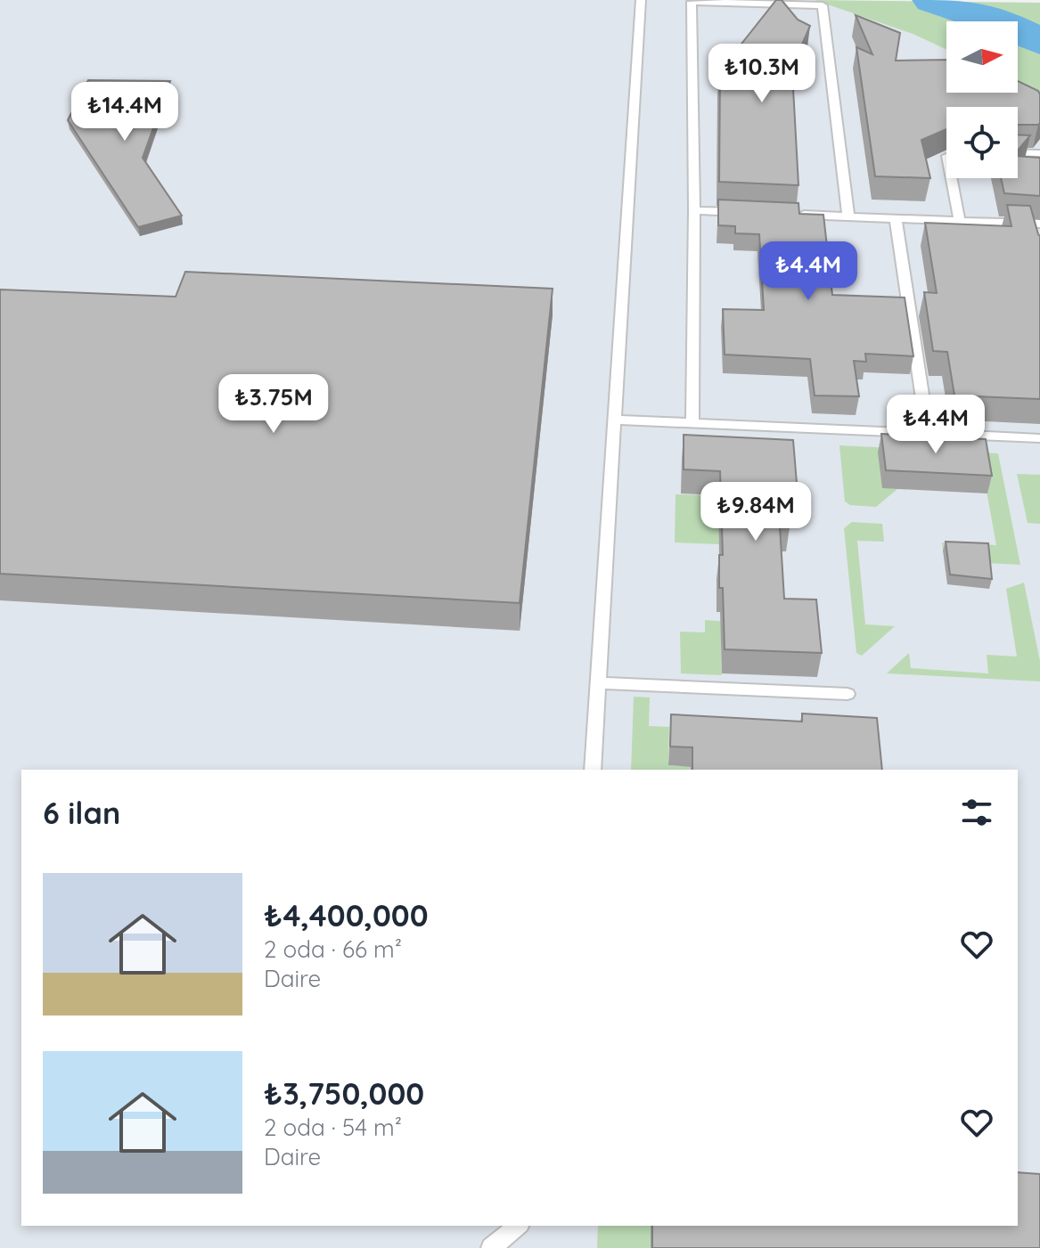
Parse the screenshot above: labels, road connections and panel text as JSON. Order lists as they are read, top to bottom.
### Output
{
  "north": "right",
  "page": {
    "price": [
      "₺10.3M",
      "₺14.4M",
      "₺4.4M",
      "₺3.75M",
      "₺4.4M",
      "₺9.84M"
    ],
    "heading": "6 ilan",
    "list": [
      {
        "name": "₺4,400,000",
        "note": "2 oda · 66 m² · Daire"
      },
      {
        "name": "₺3,750,000",
        "note": "2 oda · 54 m² · Daire"
      }
    ]
  }
}
